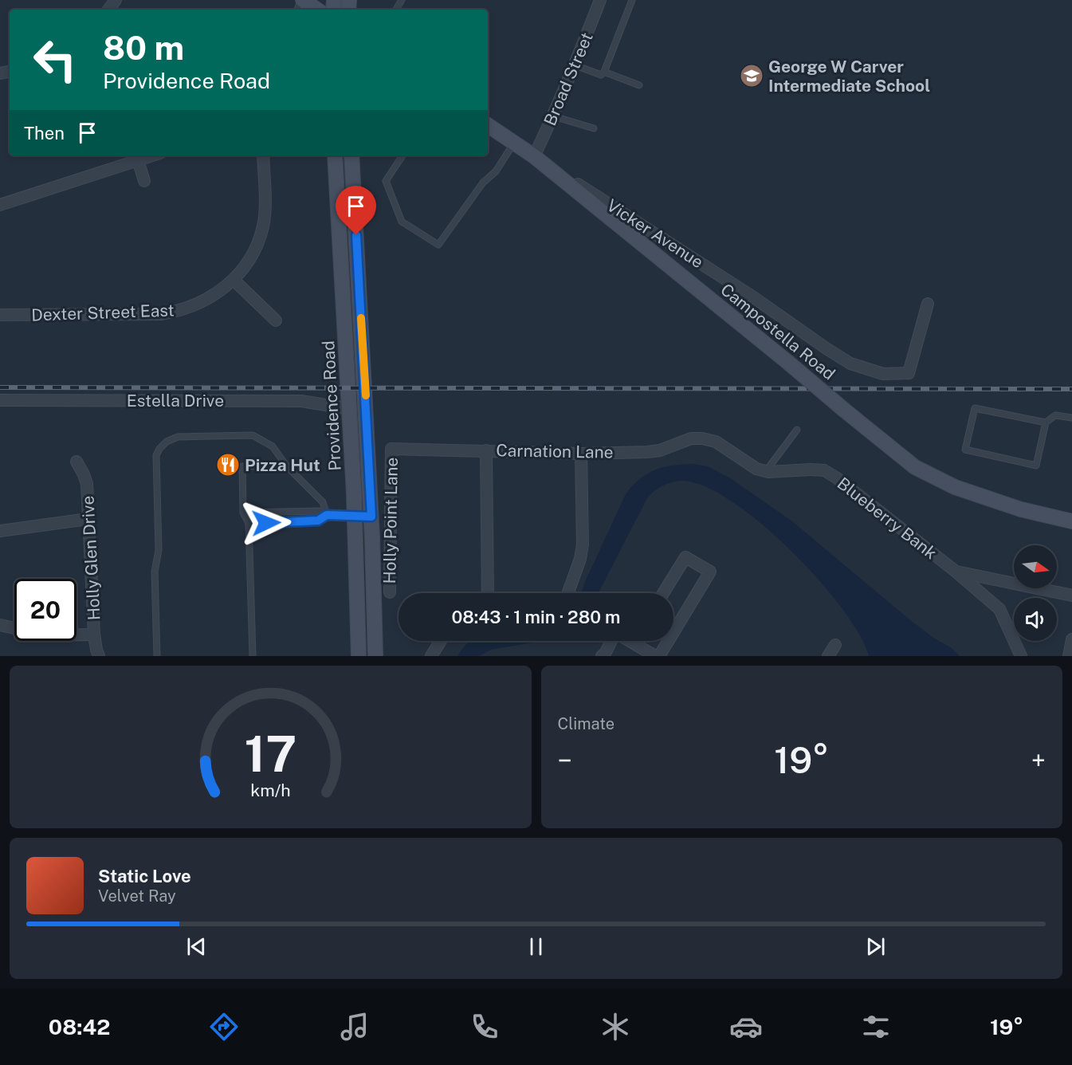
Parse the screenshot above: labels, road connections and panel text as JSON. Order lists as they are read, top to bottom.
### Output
{
  "streets": {
    "main road": ["Campostella Road", "Providence Road"],
    "street": [
      "Broad Street",
      "Vicker Avenue",
      "Dexter Street East",
      "Estella Drive",
      "Carnation Lane",
      "Blueberry Bank",
      "Holly Point Lane",
      "Holly Glen Drive"
    ]
  },
  "crossings": [
    ["Broad Street", "Vicker Avenue"],
    ["Broad Street", "Campostella Road"],
    ["Vicker Avenue", "Campostella Road"],
    ["Estella Drive", "Providence Road"],
    ["Carnation Lane", "Blueberry Bank"],
    ["Carnation Lane", "Holly Point Lane"]
  ],
  "places": {
    "school or university": ["George W Carver Intermediate School"],
    "restaurant": ["Pizza Hut"]
  },
  "north": "right",
  "page": {
    "turn": ["80 m", "Providence Road"],
    "then": "Then",
    "limit": "20",
    "trip": "08:43 · 1 min · 280 m",
    "tile": "Climate",
    "heat": ["−", "19°", "+"],
    "song": ["Static Love", "Velvet Ray"],
    "tabs": ["08:42", "19°"],
    "gauge": ["17", "km/h"]
  }
}
